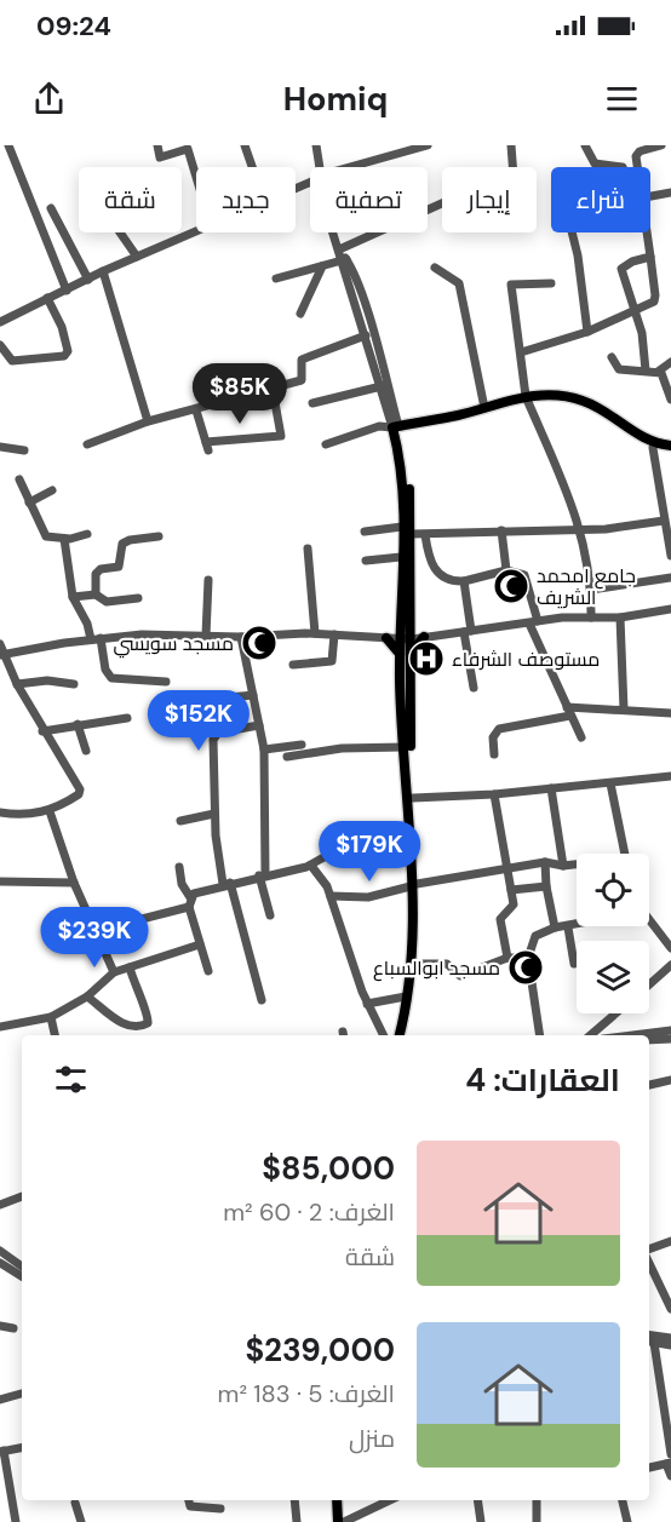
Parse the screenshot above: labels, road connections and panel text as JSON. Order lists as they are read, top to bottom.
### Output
{
  "places": {
    "mosque": ["جامع امحمد الشريف", "مسجد سويسي", "مسجد ابوالسباع"],
    "hospital": ["مستوصف الشرفاء"]
  },
  "page": {
    "status": "09:24",
    "header": "Homiq",
    "chip": [
      "شراء",
      "إيجار",
      "تصفية",
      "جديد",
      "شقة"
    ],
    "price": [
      "$85K",
      "$152K",
      "$179K",
      "$239K"
    ],
    "heading": "العقارات: 4",
    "list": [
      {
        "name": "$85,000",
        "note": "الغرف: 2 · 60 m² · شقة"
      },
      {
        "name": "$239,000",
        "note": "الغرف: 5 · 183 m² · منزل"
      }
    ]
  }
}
